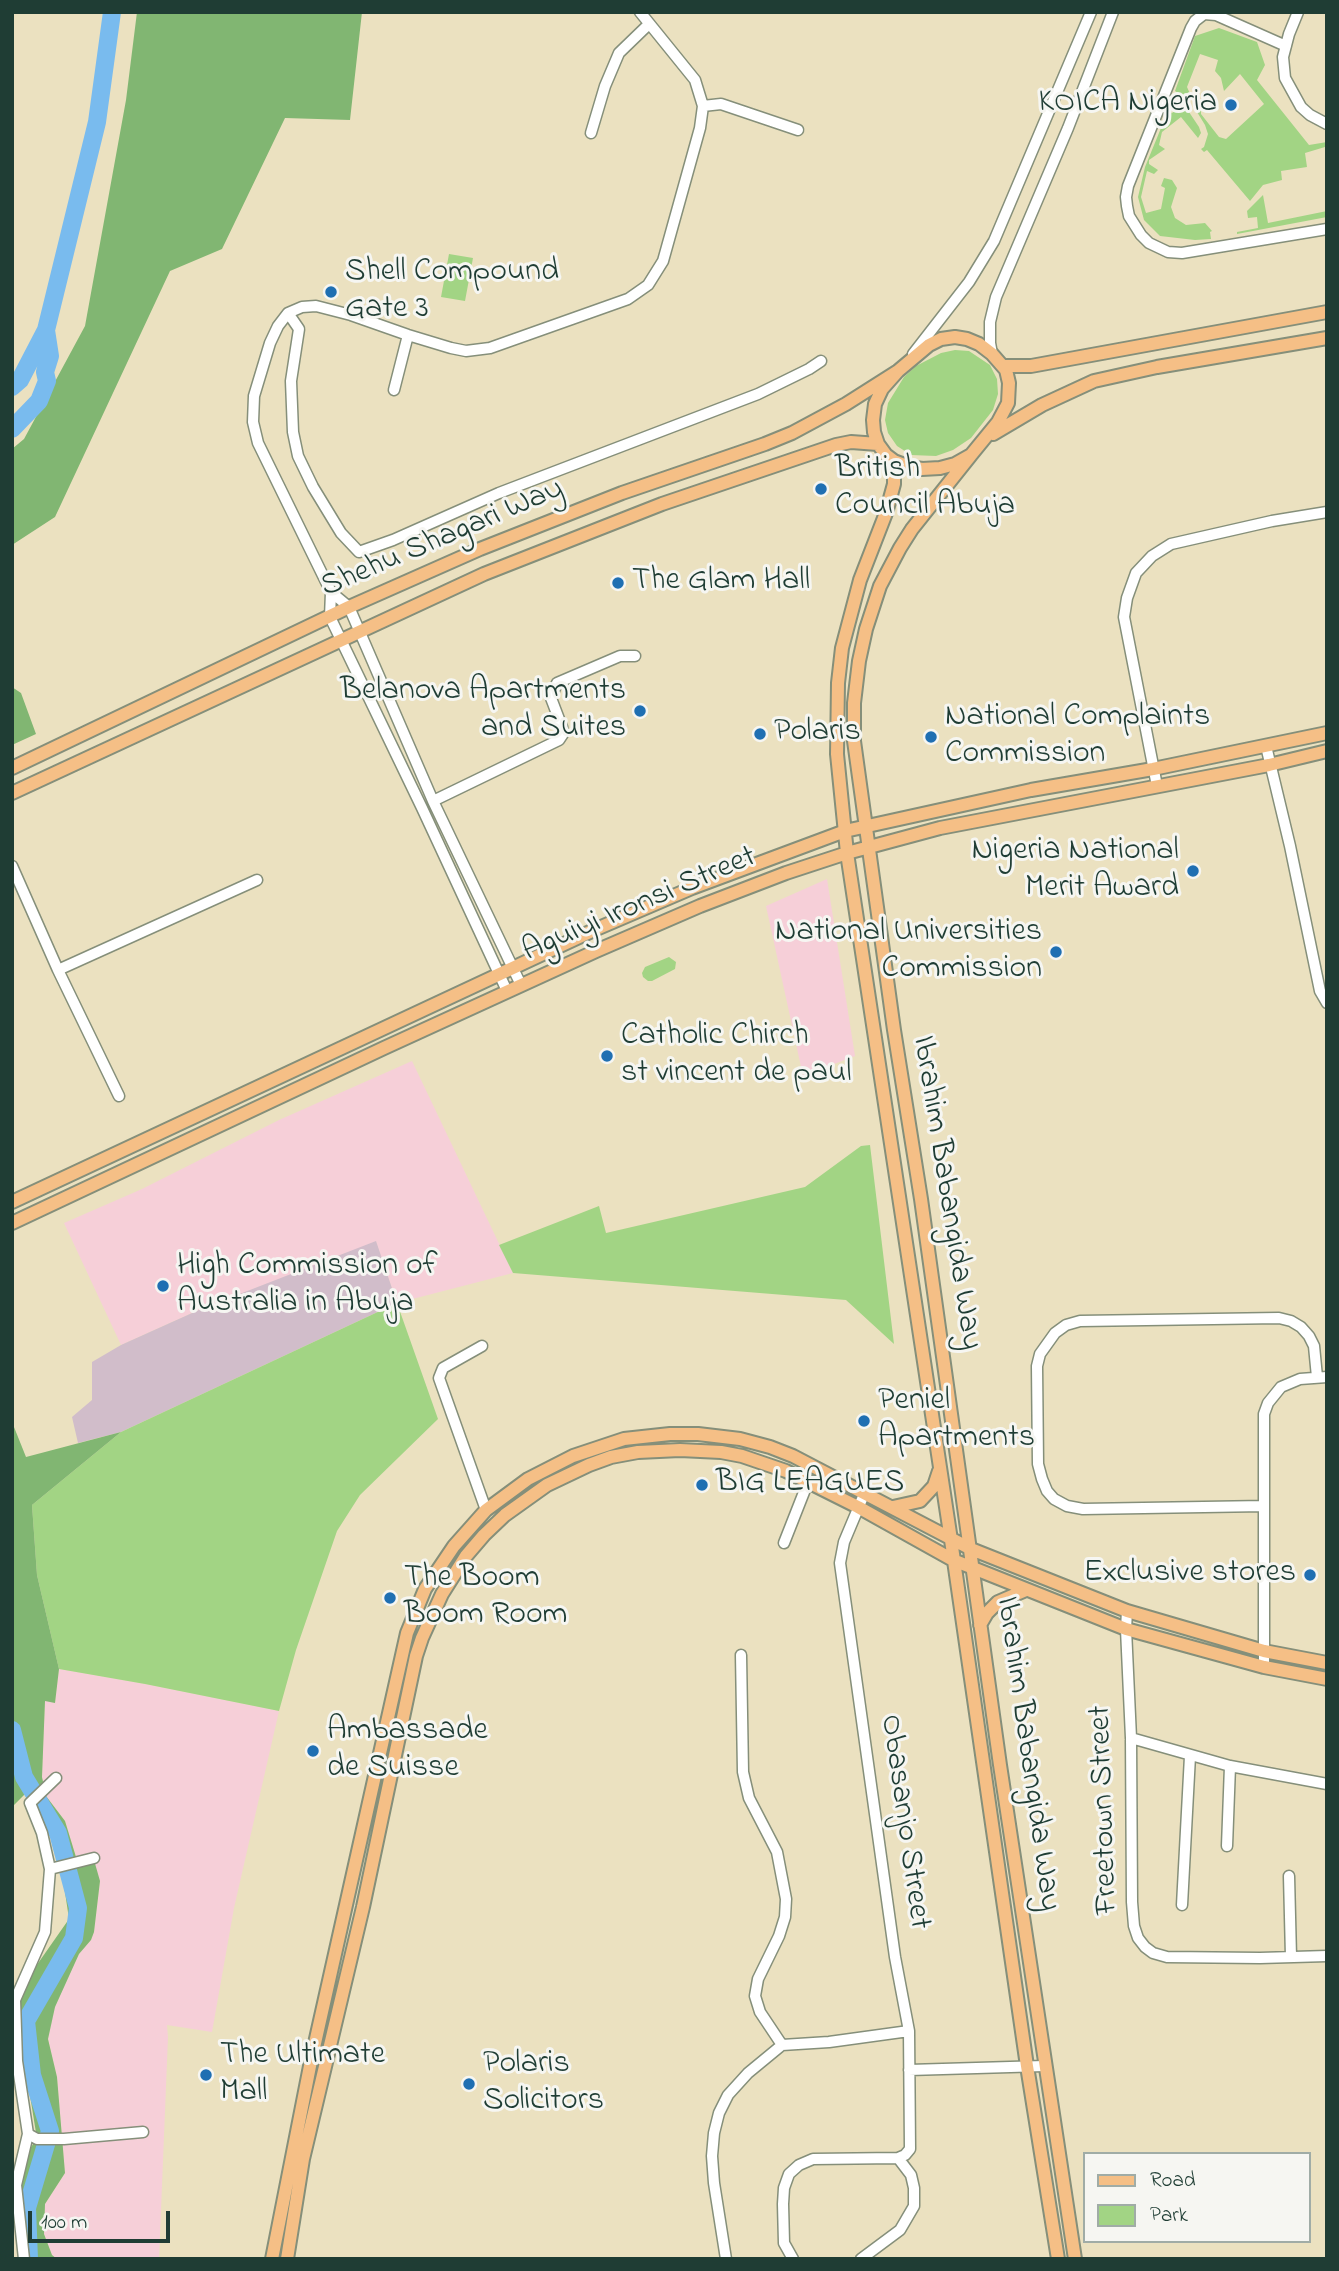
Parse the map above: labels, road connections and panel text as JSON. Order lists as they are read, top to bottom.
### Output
{
  "streets": {
    "main road": ["Shehu Shagari Way", "Aguiyi Ironsi Street", "Ibrahim Babangida Way"],
    "street": ["Freetown Street", "Obasanjo Street"]
  },
  "crossings": [
    ["Shehu Shagari Way", "Ibrahim Babangida Way"],
    ["Aguiyi Ironsi Street", "Ibrahim Babangida Way"]
  ],
  "places": [
    "KOICA Nigeria",
    "Shell Compound Gate 3",
    "British Council Abuja",
    "The Glam Hall",
    "Belanova Apartments and Suites",
    "Polaris",
    "National Complaints Commission",
    "Nigeria National Merit Award",
    "National Universities Commission",
    "Catholic Chirch st vincent de paul",
    "High Commission of Australia in Abuja",
    "Peniel Apartments",
    "BIG LEAGUES",
    "Exclusive stores",
    "The Boom Boom Room",
    "Ambassade de Suisse",
    "The Ultimate Mall",
    "Polaris Solicitors"
  ],
  "legend": ["Road", "Park"],
  "scale_bar": "100 m"
}
